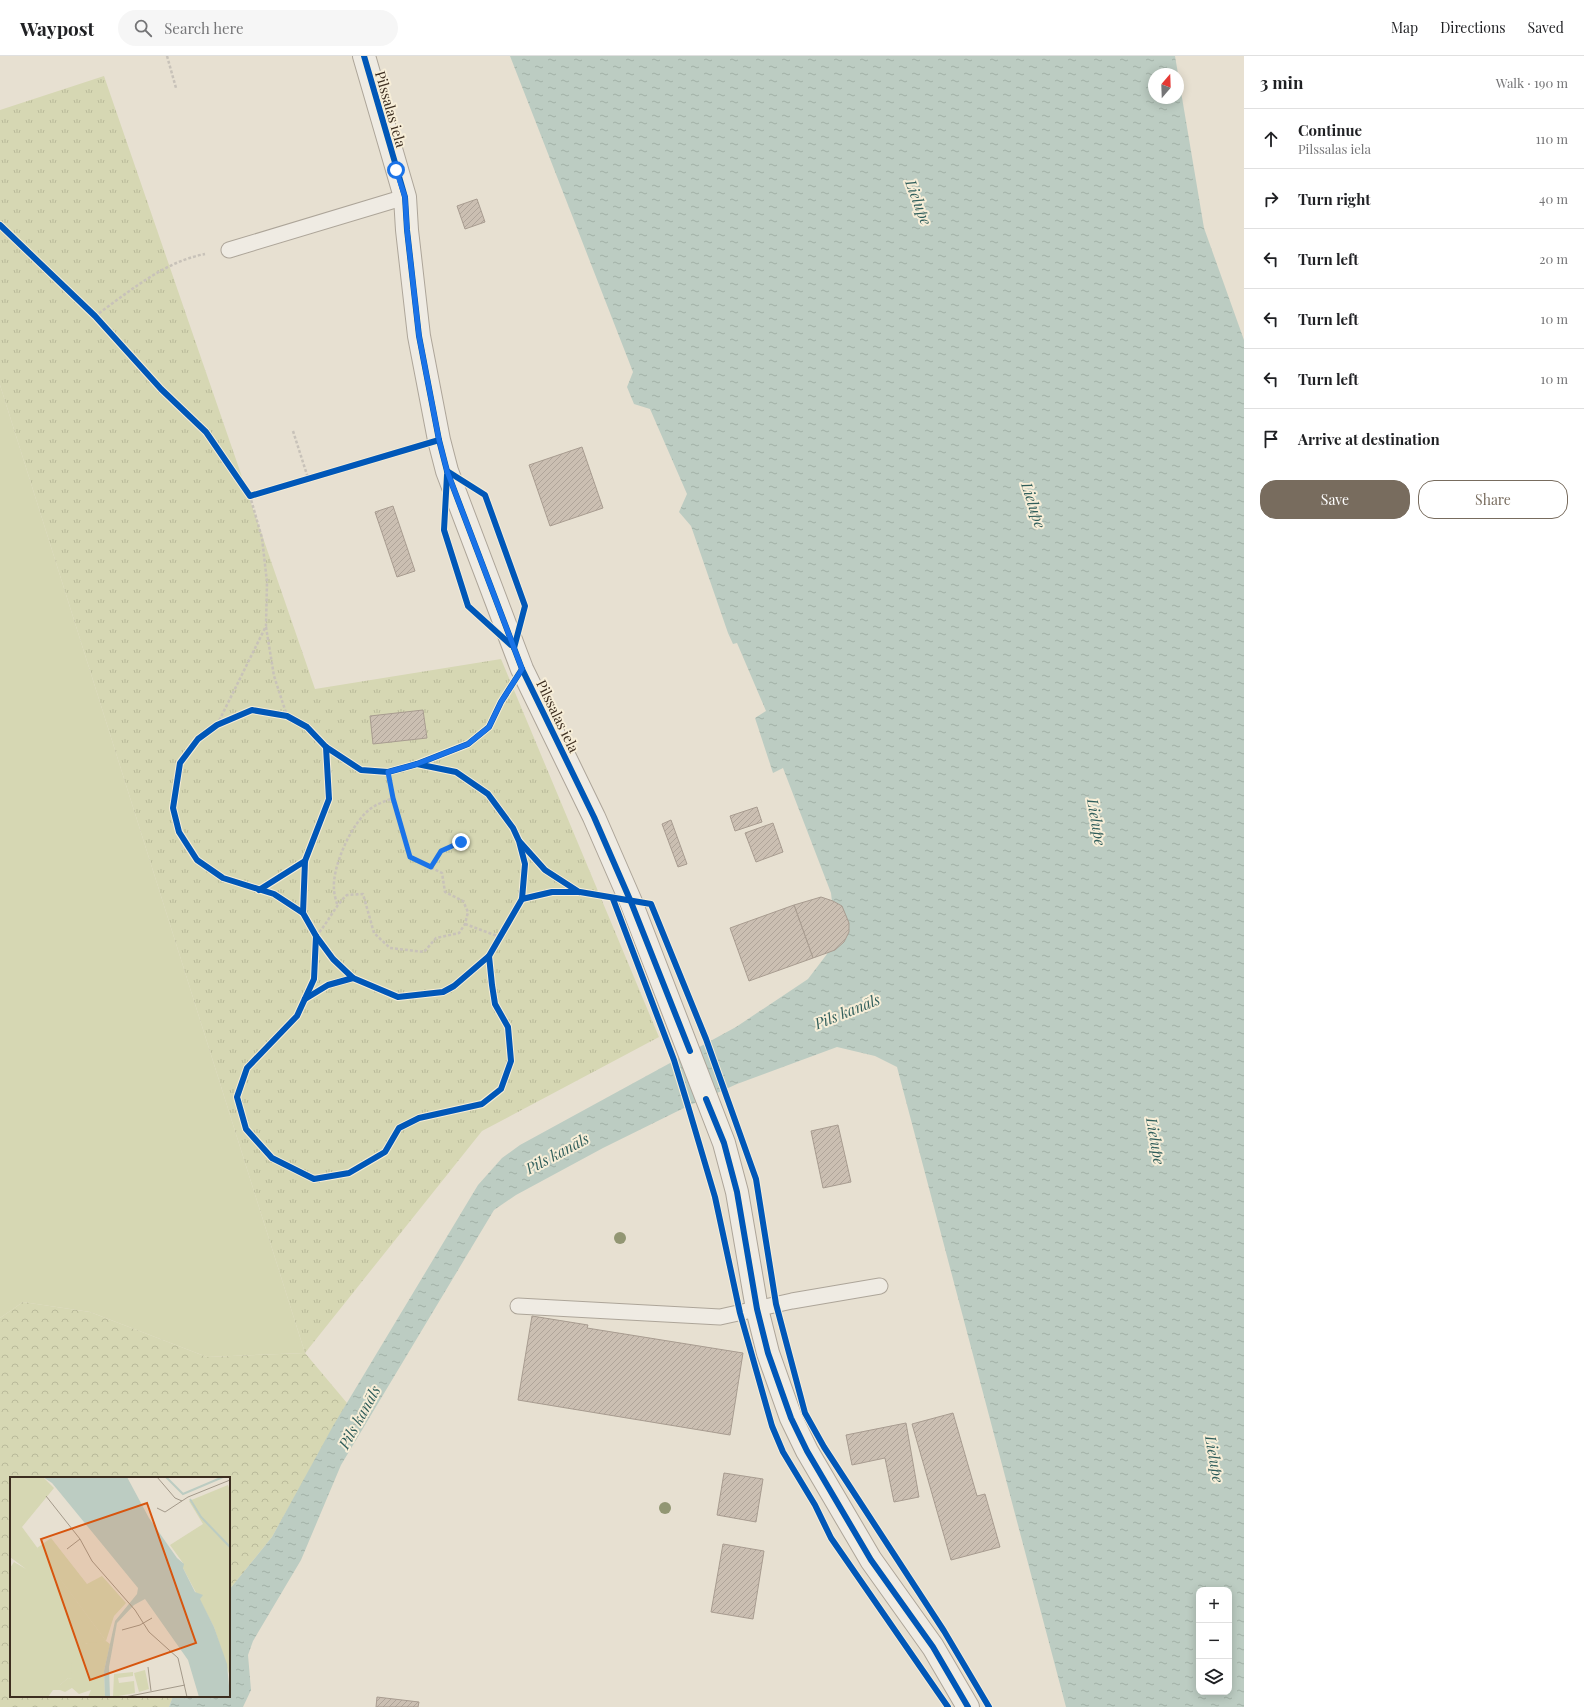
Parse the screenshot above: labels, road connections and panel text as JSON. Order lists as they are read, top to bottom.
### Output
{
  "streets": {
    "street": ["Pilssalas iela"]
  },
  "water": ["Lielupe", "Pils kanāls"],
  "north": "top",
  "page": {
    "header": "Waypost",
    "search": "Search here",
    "nav": ["Map", "Directions", "Saved"],
    "heading": ["3 min", "Walk · 190 m"],
    "list": [
      ["Continue", "Pilssalas iela", "110 m"],
      ["Turn right", "40 m"],
      ["Turn left", "20 m"],
      ["Turn left", "10 m"],
      ["Turn left", "10 m"],
      "Arrive at destination"
    ],
    "buttons": ["Save", "Share"],
    "map_buttons": ["+", "−"]
  }
}
